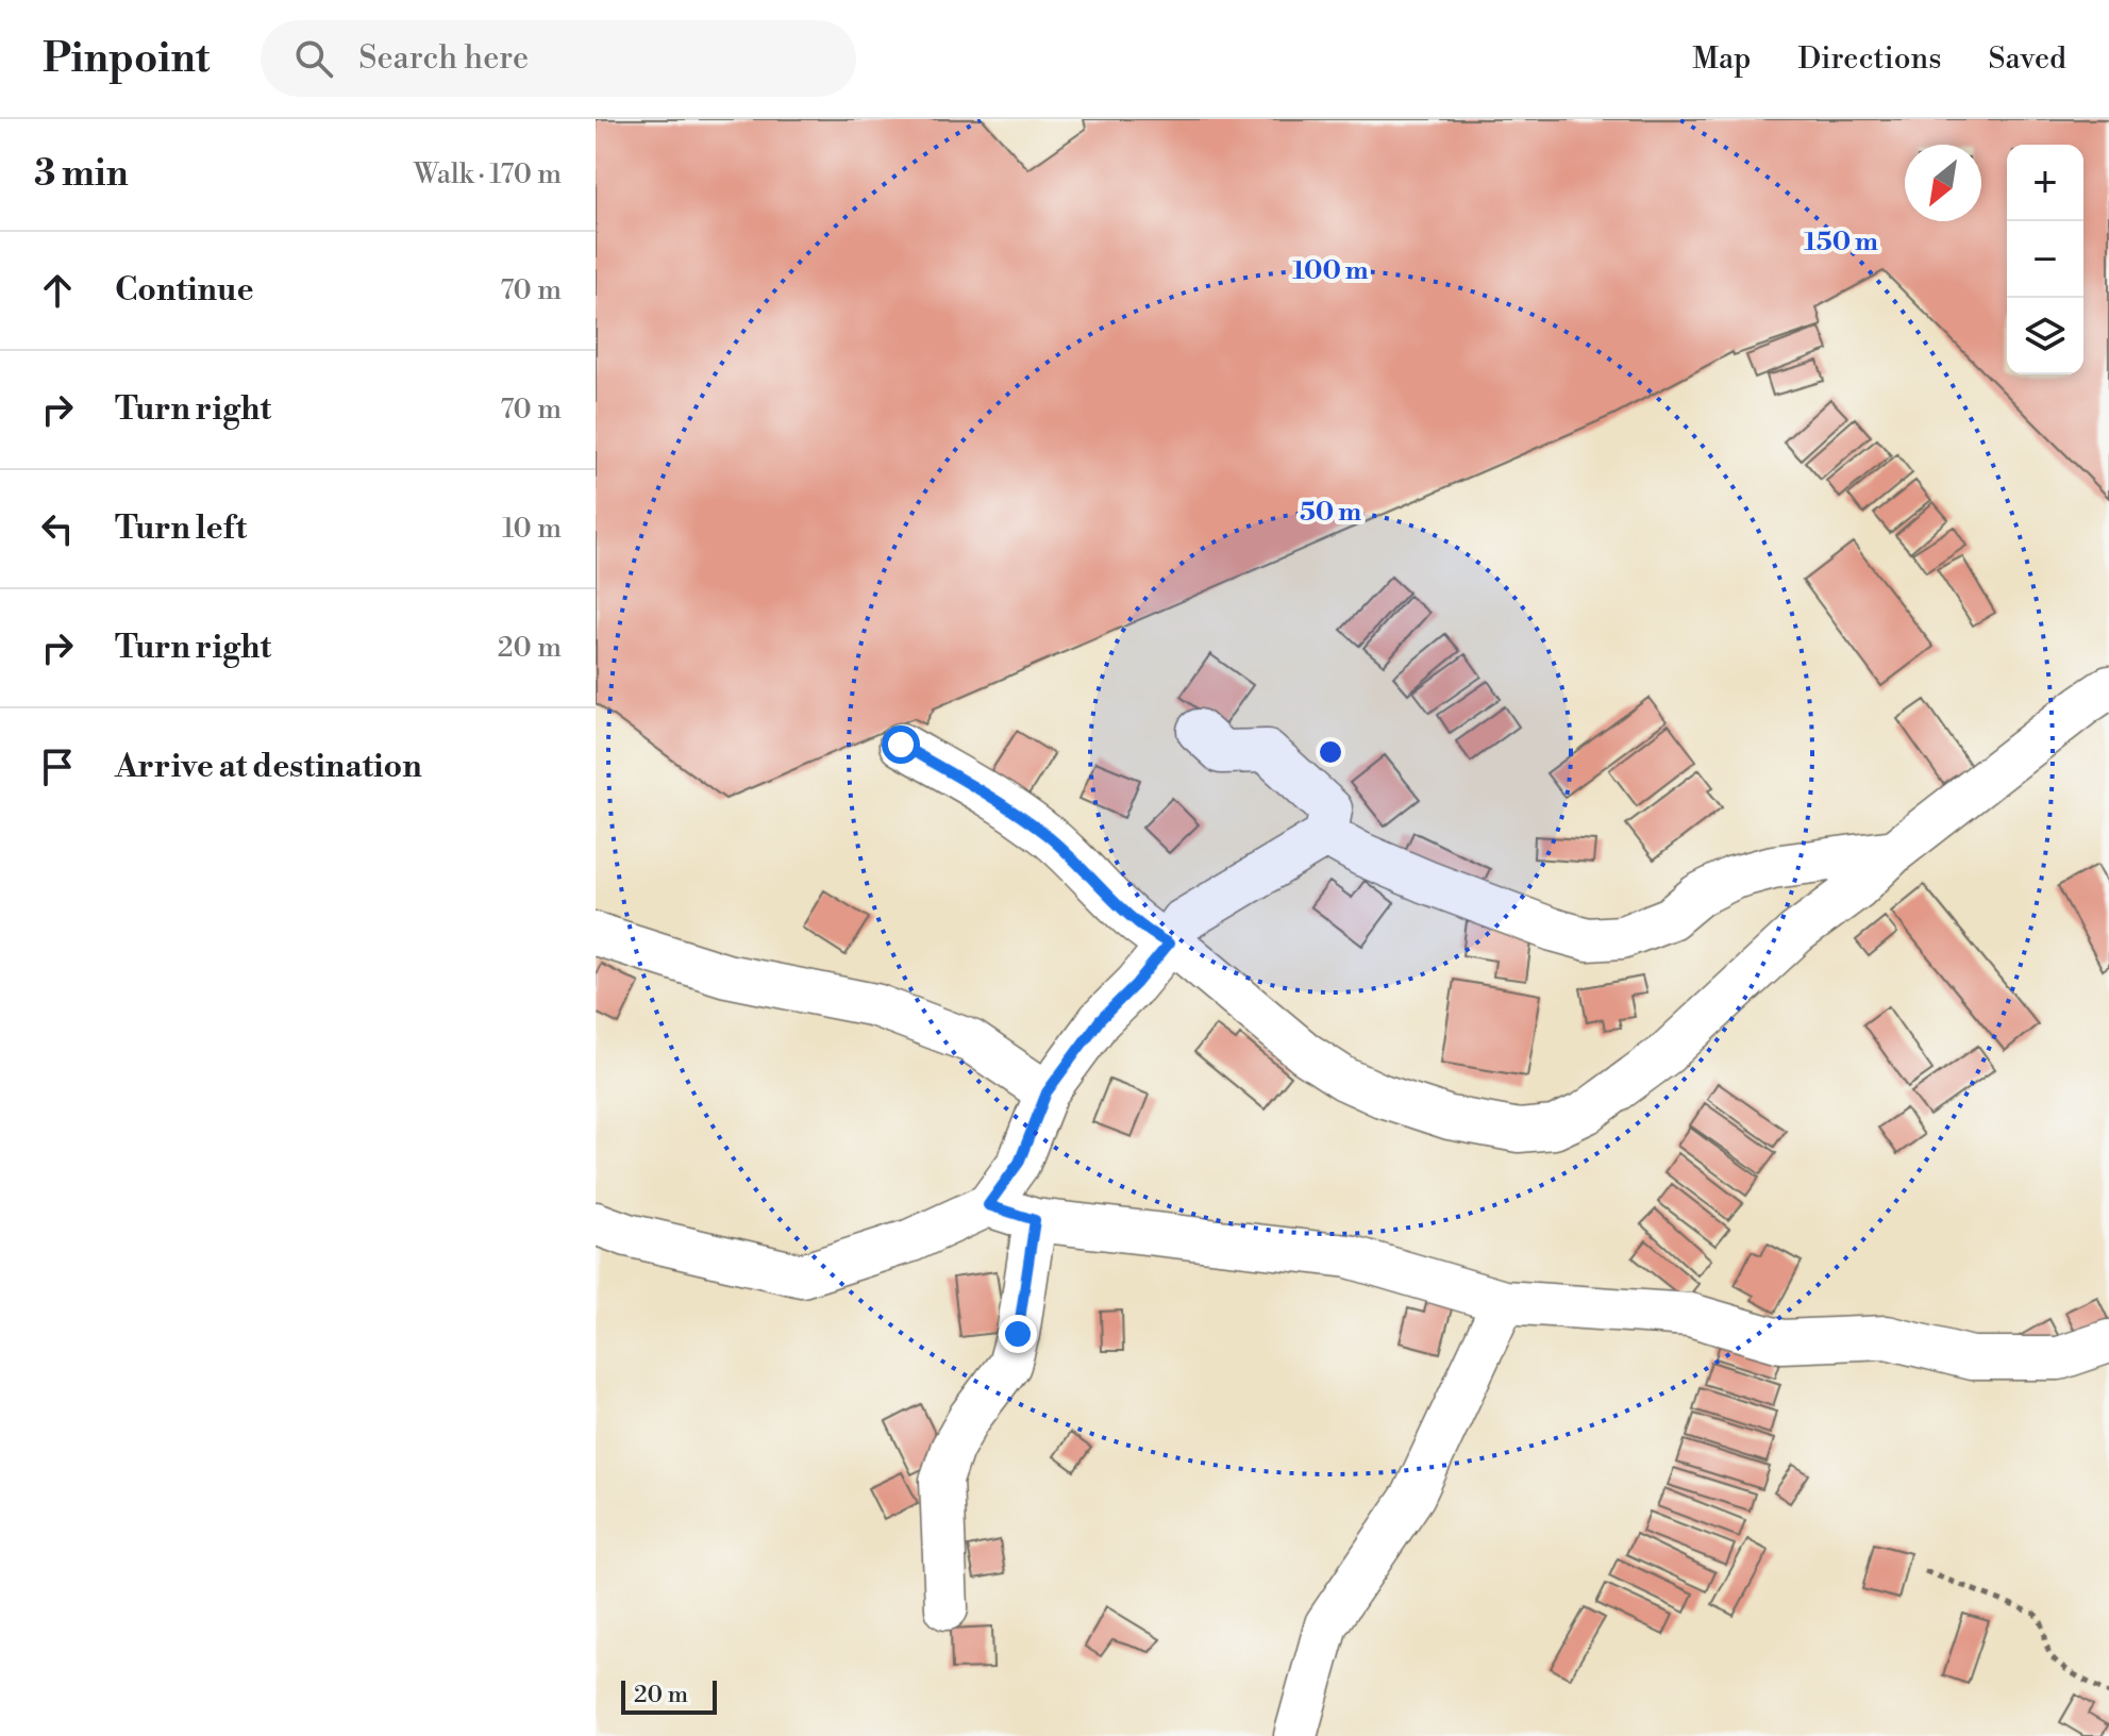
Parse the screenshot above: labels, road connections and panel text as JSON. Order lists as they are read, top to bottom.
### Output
{
  "scale_bar": "20 m",
  "north": "bottom left",
  "page": {
    "header": "Pinpoint",
    "search": "Search here",
    "nav": ["Map", "Directions", "Saved"],
    "heading": ["3 min", "Walk · 170 m"],
    "map_buttons": ["+", "−"],
    "list": [
      ["Continue", "70 m"],
      ["Turn right", "70 m"],
      ["Turn left", "10 m"],
      ["Turn right", "20 m"],
      "Arrive at destination"
    ],
    "scale": "20 m"
  },
  "rings": ["150 m", "100 m", "50 m"]
}
